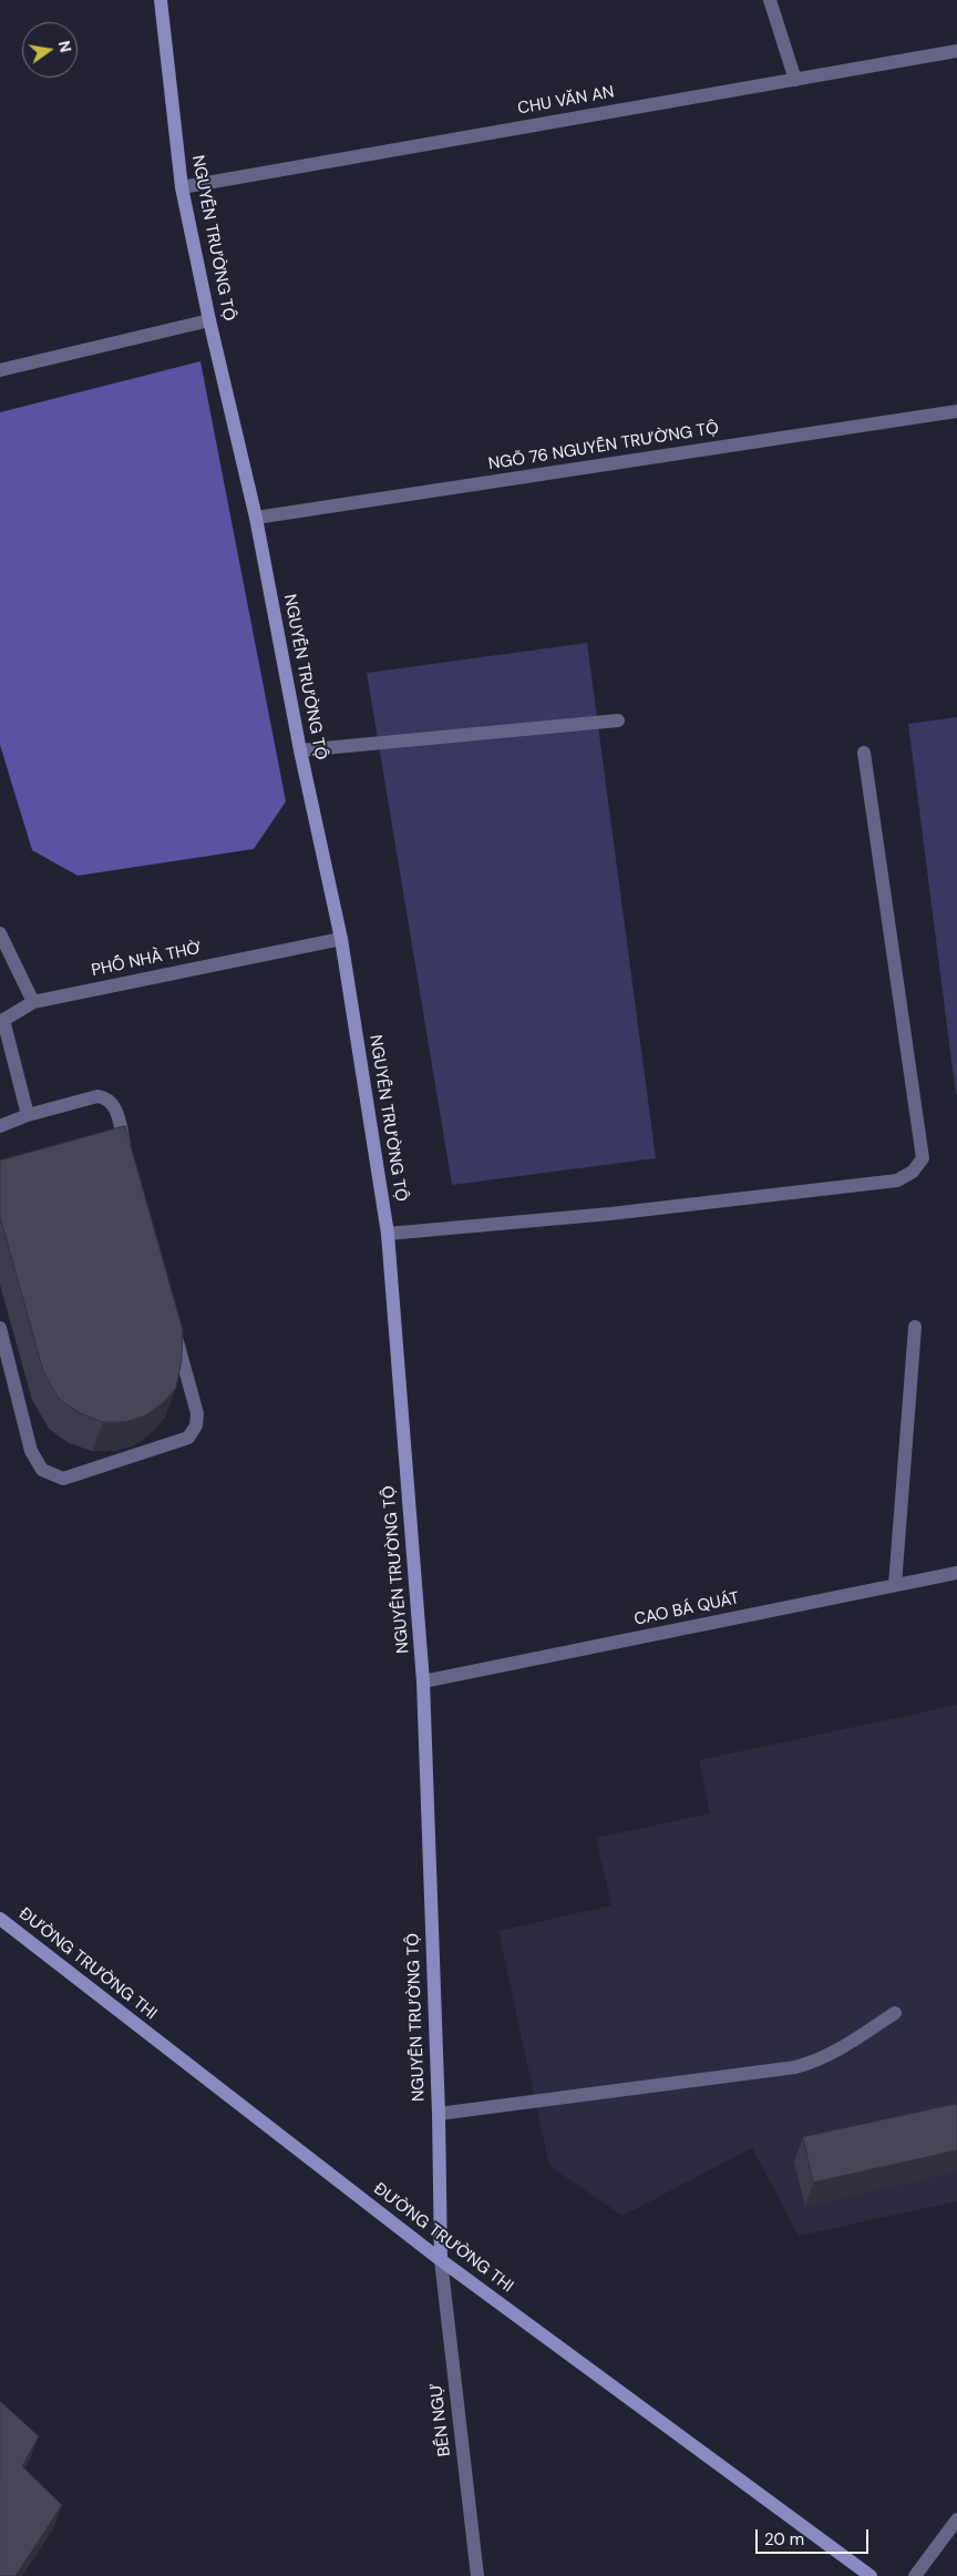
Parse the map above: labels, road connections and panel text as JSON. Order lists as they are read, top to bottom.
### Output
{
  "streets": {
    "street": [
      "CHU VĂN AN",
      "NGUYỄN TRƯỜNG TỘ",
      "NGÕ 76 NGUYỄN TRƯỜNG TỘ",
      "PHỐ NHÀ THỜ",
      "CAO BÁ QUÁT",
      "ĐƯỜNG TRƯỜNG THI",
      "BẾN NGỰ"
    ]
  },
  "crossings": [
    ["CHU VĂN AN", "NGUYỄN TRƯỜNG TỘ"],
    ["NGUYỄN TRƯỜNG TỘ", "NGÕ 76 NGUYỄN TRƯỜNG TỘ"],
    ["NGUYỄN TRƯỜNG TỘ", "PHỐ NHÀ THỜ"],
    ["NGUYỄN TRƯỜNG TỘ", "CAO BÁ QUÁT"],
    ["NGUYỄN TRƯỜNG TỘ", "ĐƯỜNG TRƯỜNG THI"],
    ["NGUYỄN TRƯỜNG TỘ", "BẾN NGỰ"],
    ["ĐƯỜNG TRƯỜNG THI", "BẾN NGỰ"]
  ],
  "scale_bar": "20 m",
  "north": "right"
}
